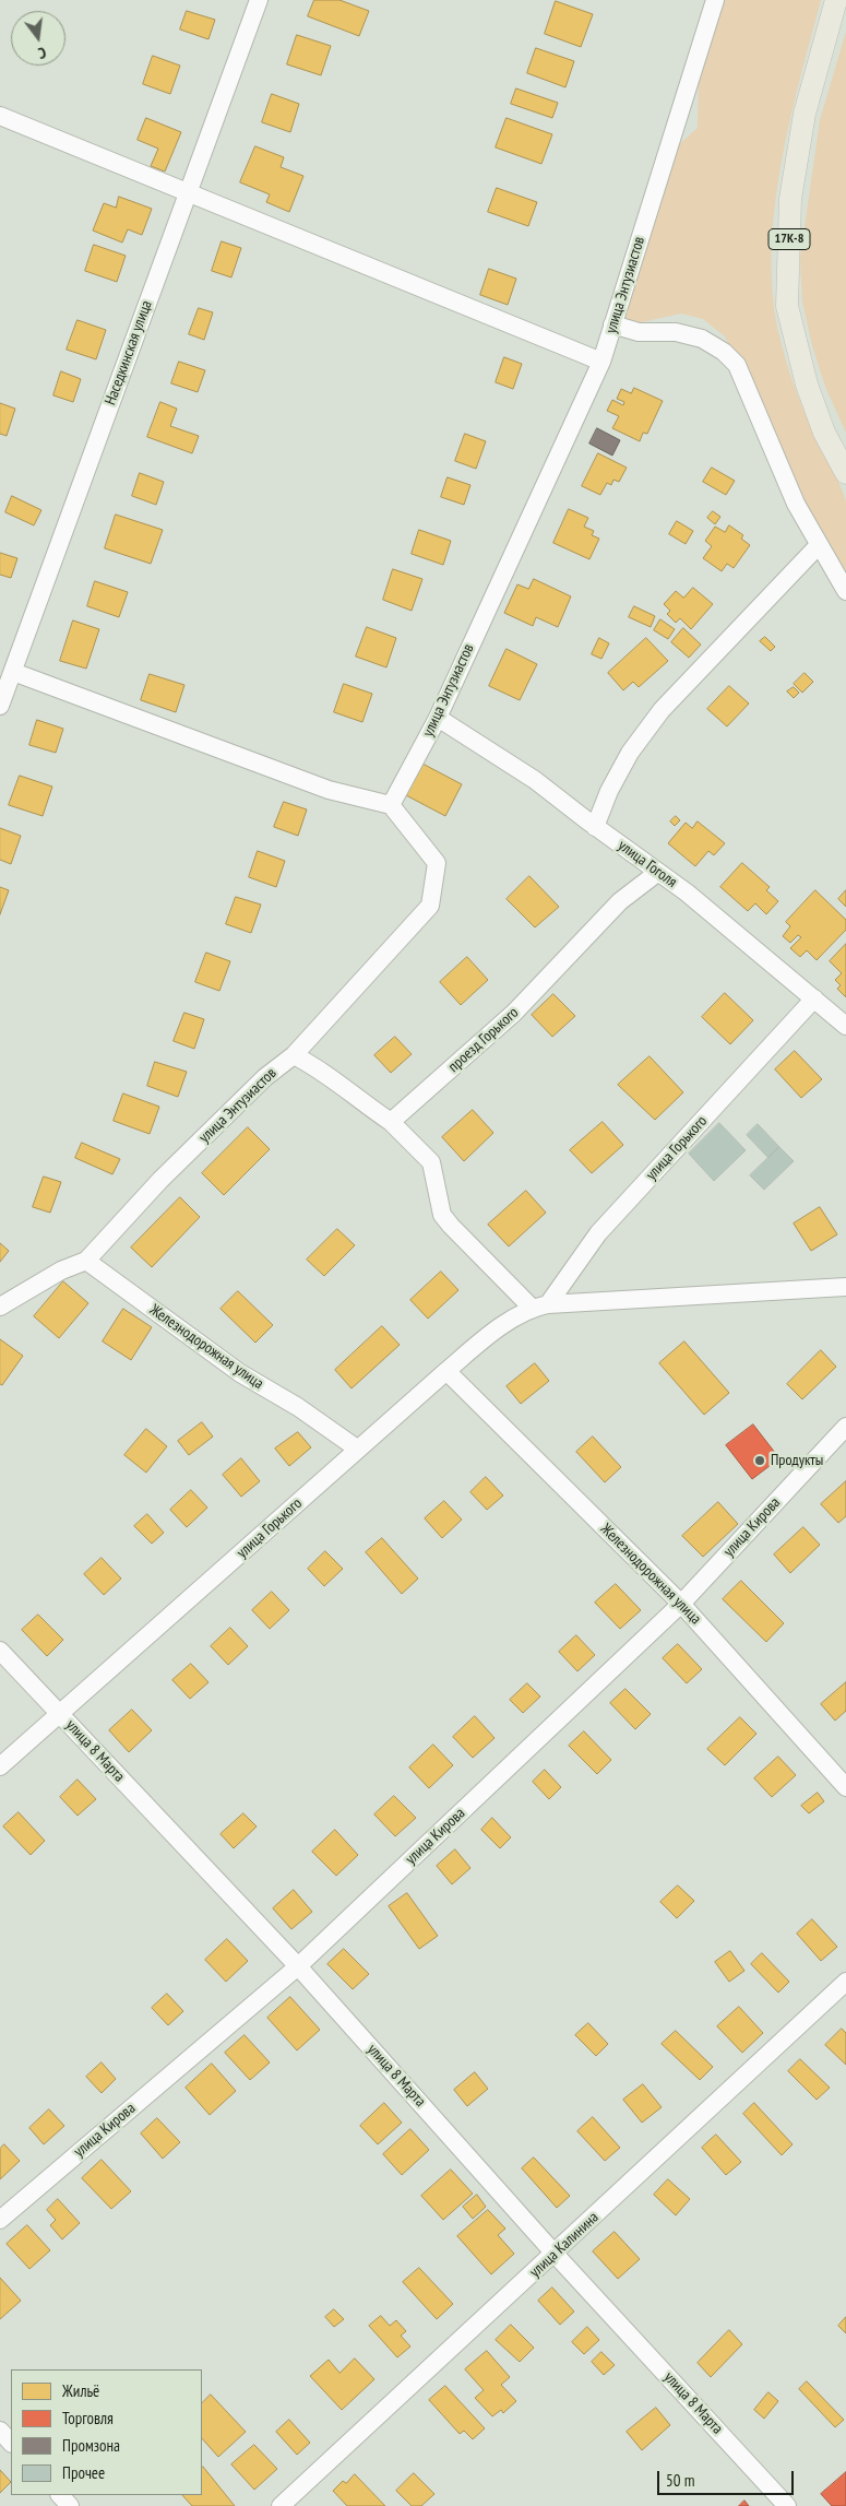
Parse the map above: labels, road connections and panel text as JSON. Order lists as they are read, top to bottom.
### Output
{
  "streets": {
    "main road": ["17К-8"],
    "street": [
      "улица Энтузиастов",
      "Наседкинская улица",
      "улица Гоголя",
      "проезд Горького",
      "улица Горького",
      "Железнодорожная улица",
      "улица Кирова",
      "улица 8 Марта",
      "улица Калинина"
    ]
  },
  "crossings": [
    ["улица Энтузиастов", "улица Гоголя"],
    ["улица Энтузиастов", "Железнодорожная улица"],
    ["улица Гоголя", "проезд Горького"],
    ["улица Гоголя", "улица Горького"],
    ["улица Горького", "Железнодорожная улица"],
    ["улица Горького", "улица 8 Марта"],
    ["Железнодорожная улица", "улица Кирова"],
    ["улица Кирова", "улица 8 Марта"],
    ["улица 8 Марта", "улица Калинина"]
  ],
  "places": ["Продукты"],
  "legend": [
    "Жильё",
    "Торговля",
    "Промзона",
    "Прочее"
  ],
  "scale_bar": "50 m",
  "north": "bottom"
}
